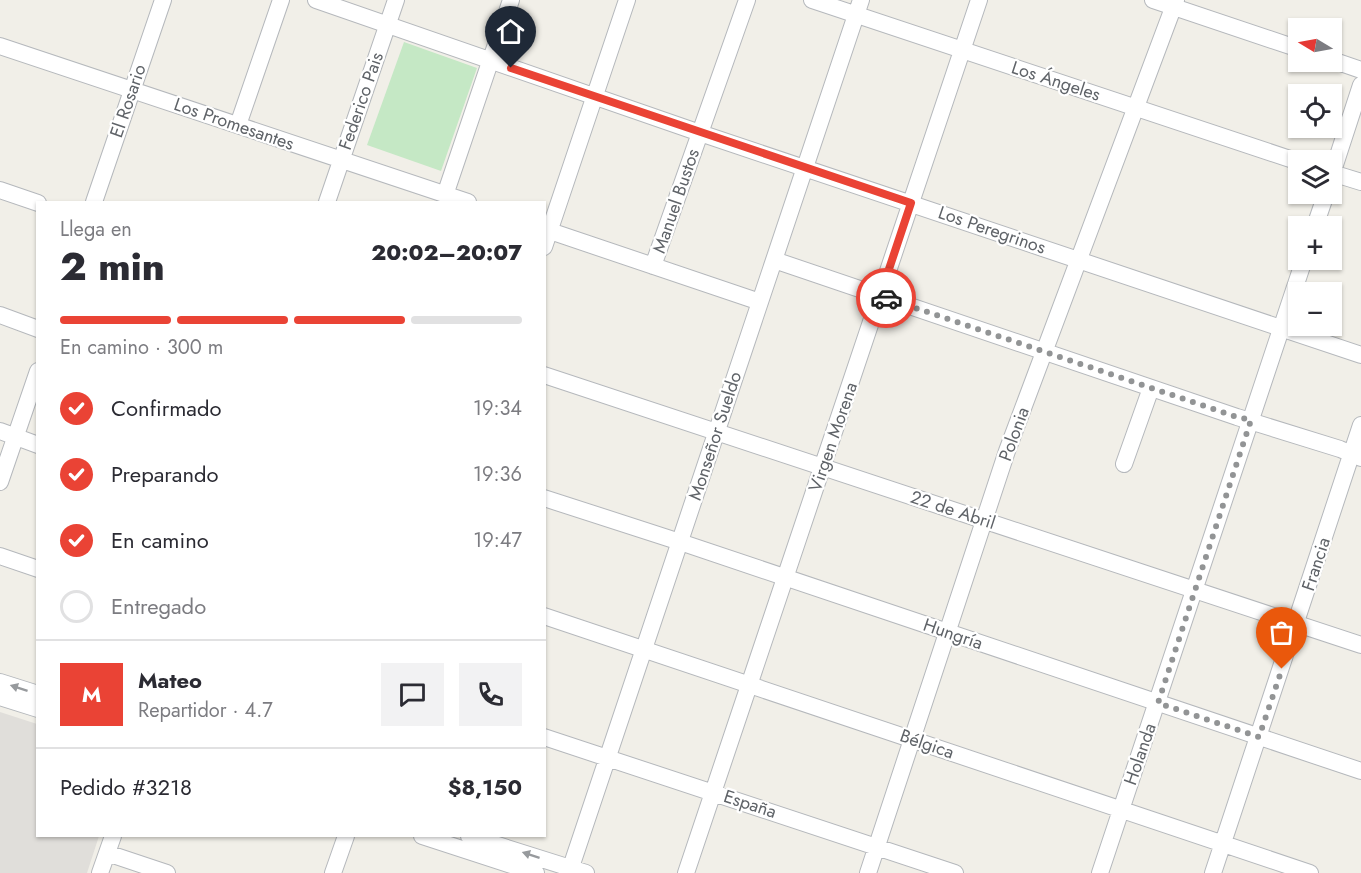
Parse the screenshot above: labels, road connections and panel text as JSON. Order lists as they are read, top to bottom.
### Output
{
  "streets": {
    "street": [
      "Los Ángeles",
      "El Rosario",
      "Federico Pais",
      "Los Promesantes",
      "Manuel Bustos",
      "Los Peregrinos",
      "Polonia",
      "Monseñor Sueldo",
      "Virgen Morena",
      "22 de Abril",
      "Francia",
      "Hungría",
      "Bélgica",
      "Holanda",
      "España"
    ]
  },
  "crossings": [
    ["Los Ángeles", "Polonia"],
    ["Los Ángeles", "Monseñor Sueldo"],
    ["Los Ángeles", "Virgen Morena"],
    ["El Rosario", "Los Promesantes"],
    ["Federico Pais", "Los Promesantes"],
    ["Federico Pais", "Los Peregrinos"],
    ["Manuel Bustos", "Los Peregrinos"],
    ["Los Peregrinos", "Polonia"],
    ["Los Peregrinos", "Monseñor Sueldo"],
    ["Los Peregrinos", "Virgen Morena"],
    ["Los Peregrinos", "Holanda"],
    ["Polonia", "22 de Abril"],
    ["Polonia", "Hungría"],
    ["Polonia", "Bélgica"],
    ["Polonia", "España"],
    ["Monseñor Sueldo", "22 de Abril"],
    ["Monseñor Sueldo", "Hungría"],
    ["Monseñor Sueldo", "Bélgica"],
    ["Monseñor Sueldo", "España"],
    ["Virgen Morena", "22 de Abril"],
    ["Virgen Morena", "Hungría"],
    ["Virgen Morena", "Bélgica"],
    ["Virgen Morena", "España"],
    ["22 de Abril", "Francia"],
    ["22 de Abril", "Holanda"],
    ["Francia", "Hungría"],
    ["Francia", "Bélgica"],
    ["Hungría", "Holanda"],
    ["Bélgica", "Holanda"]
  ],
  "north": "left",
  "page": {
    "map_buttons": ["+", "−"],
    "heading": ["2 min", "Llega en", "20:02–20:07"],
    "panel": [
      "Mateo",
      "Repartidor · 4.7",
      "Pedido #3218",
      "$8,150"
    ],
    "bar": "En camino · 300 m",
    "list": [
      ["Confirmado", "19:34"],
      ["Preparando", "19:36"],
      ["En camino", "19:47"],
      "Entregado"
    ],
    "round": "M"
  }
}
